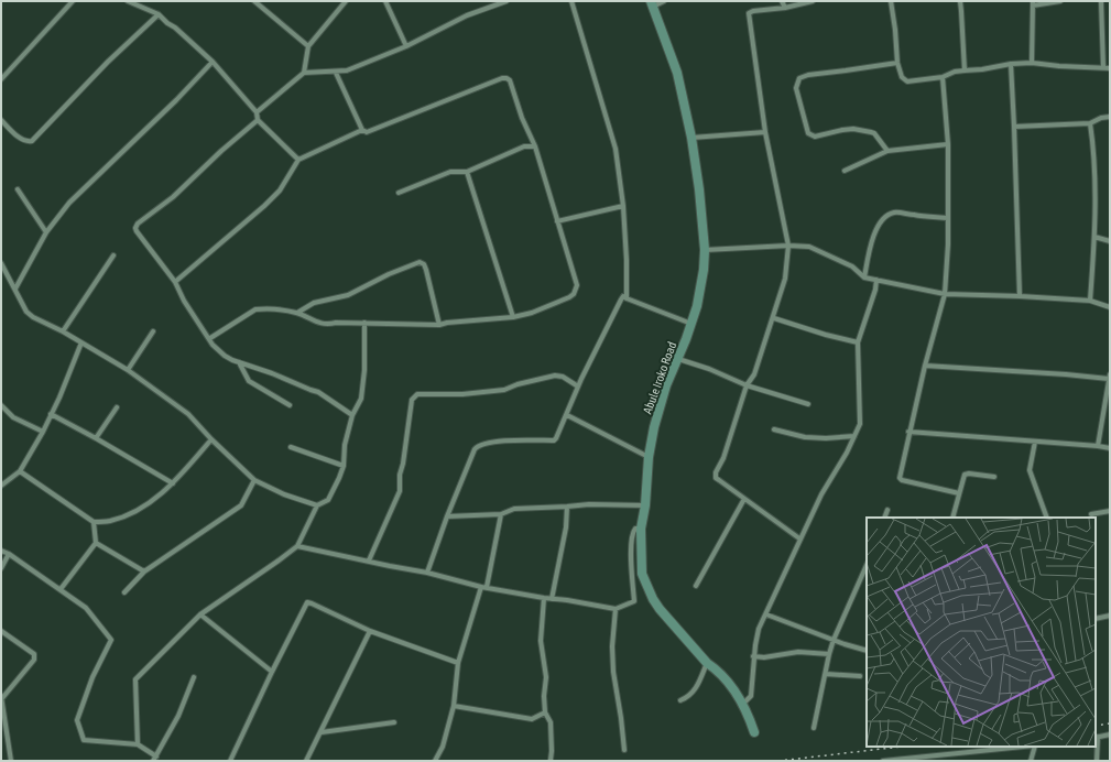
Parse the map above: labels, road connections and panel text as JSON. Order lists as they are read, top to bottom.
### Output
{
  "streets": {
    "street": ["Abule Iroko Road"]
  }
}
